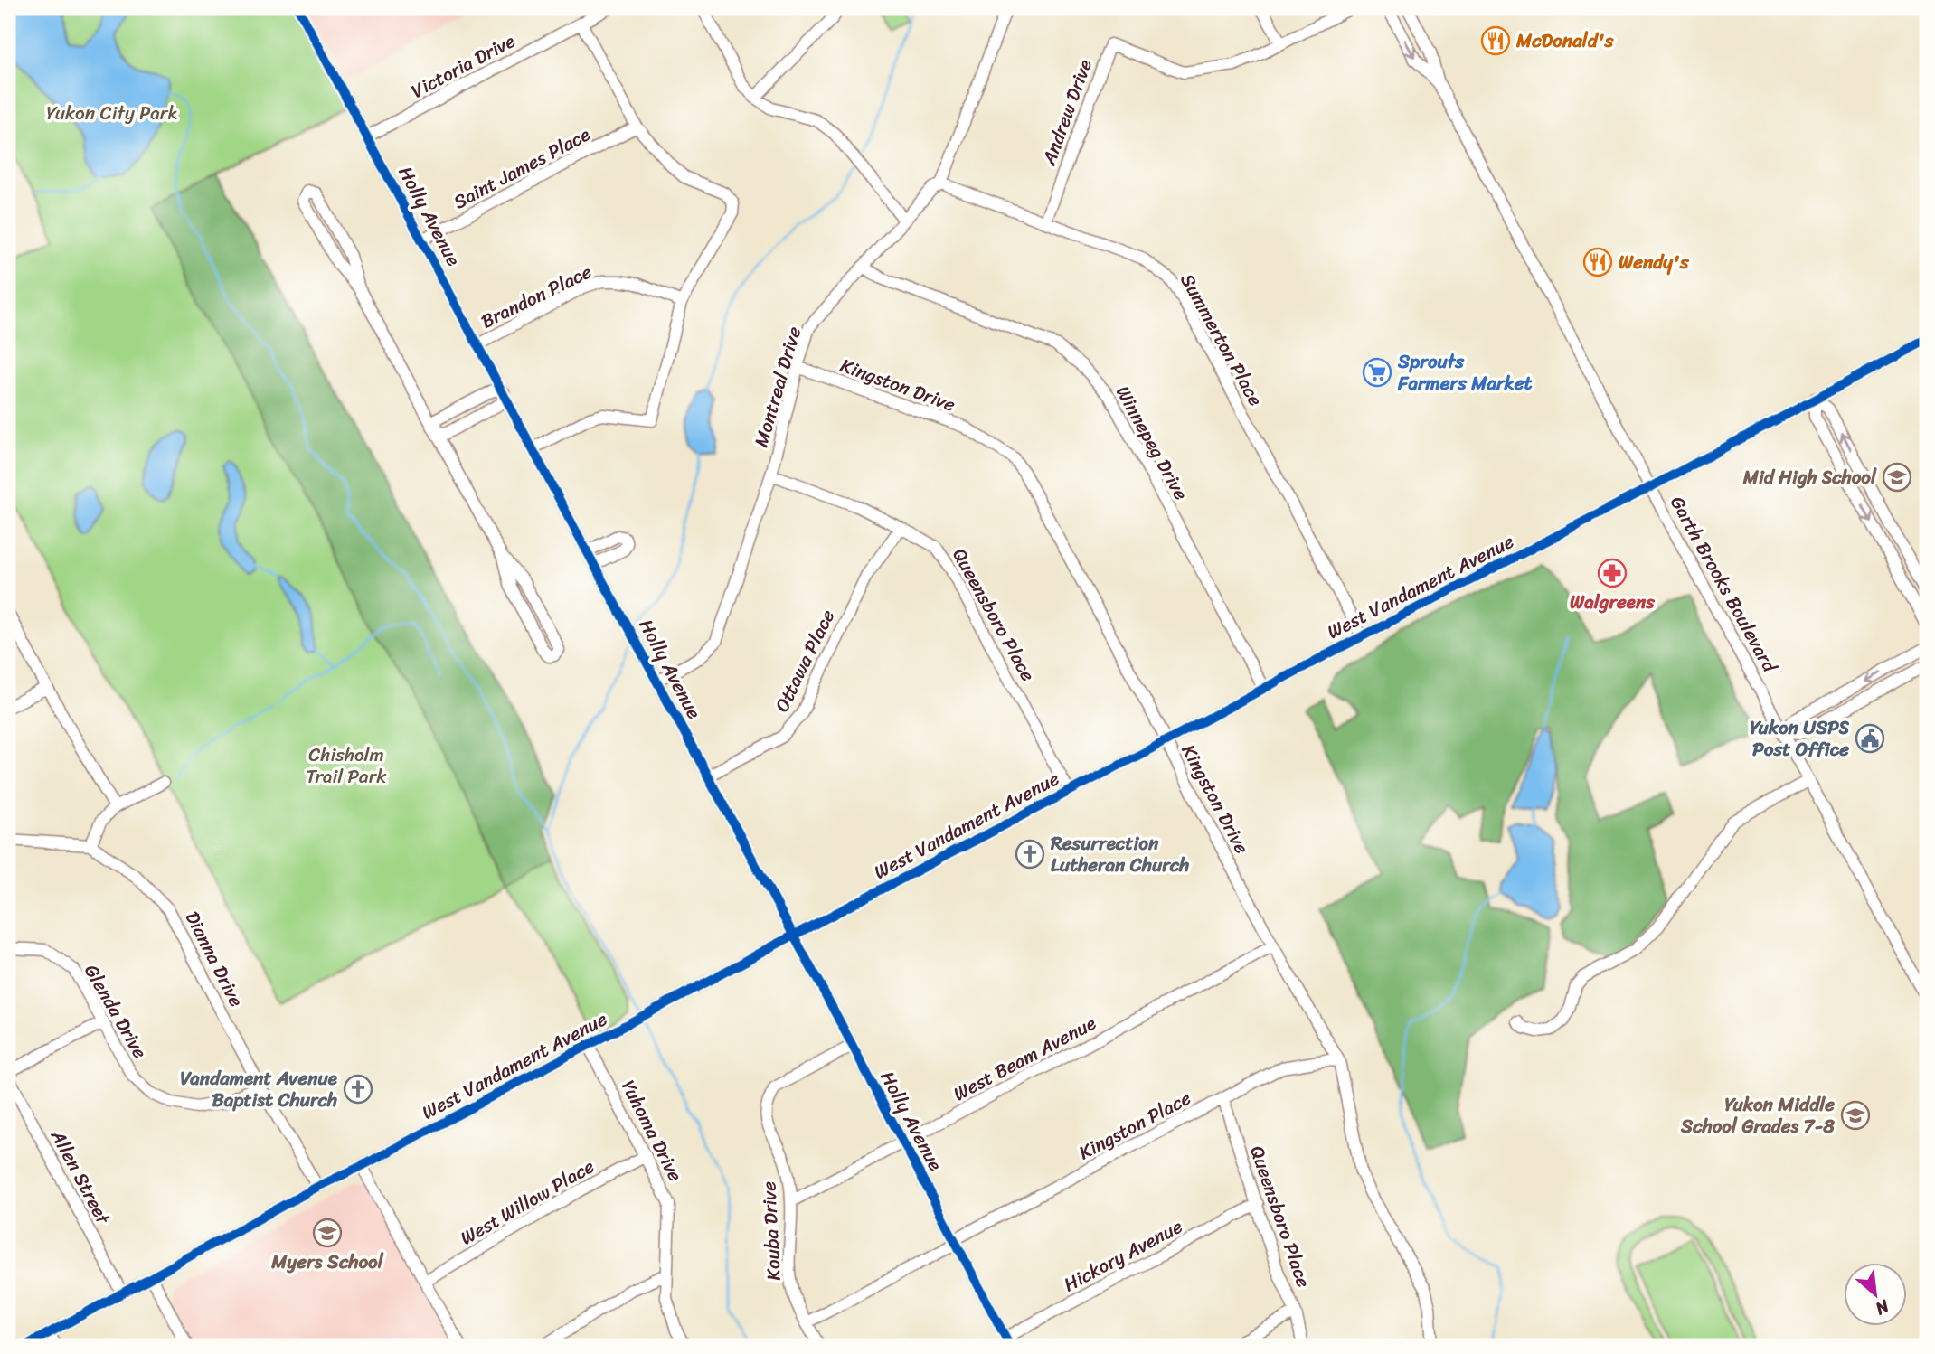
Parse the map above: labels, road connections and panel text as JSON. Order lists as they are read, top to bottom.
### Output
{
  "streets": {
    "street": [
      "Victoria Drive",
      "Andrew Drive",
      "Saint James Place",
      "Holly Avenue",
      "Brandon Place",
      "Summerton Place",
      "Kingston Drive",
      "Montreal Drive",
      "Winnepeg Drive",
      "Garth Brooks Boulevard",
      "West Vandament Avenue",
      "Queensboro Place",
      "Ottawa Place",
      "Dianna Drive",
      "Glenda Drive",
      "West Beam Avenue",
      "Kingston Place",
      "Yuhoma Drive",
      "Allen Street",
      "West Willow Place",
      "Kouba Drive",
      "Hickory Avenue"
    ]
  },
  "crossings": [
    ["Victoria Drive", "Holly Avenue"],
    ["Andrew Drive", "Summerton Place"],
    ["Saint James Place", "Holly Avenue"],
    ["Holly Avenue", "Brandon Place"],
    ["Holly Avenue", "Montreal Drive"],
    ["Holly Avenue", "West Vandament Avenue"],
    ["Holly Avenue", "Ottawa Place"],
    ["Holly Avenue", "West Beam Avenue"],
    ["Holly Avenue", "Kingston Place"],
    ["Holly Avenue", "Kouba Drive"],
    ["Holly Avenue", "Hickory Avenue"],
    ["Summerton Place", "Montreal Drive"],
    ["Summerton Place", "West Vandament Avenue"],
    ["Kingston Drive", "Montreal Drive"],
    ["Kingston Drive", "West Vandament Avenue"],
    ["Kingston Drive", "West Beam Avenue"],
    ["Kingston Drive", "Kingston Place"],
    ["Montreal Drive", "Winnepeg Drive"],
    ["Montreal Drive", "Queensboro Place"],
    ["Winnepeg Drive", "West Vandament Avenue"],
    ["Garth Brooks Boulevard", "West Vandament Avenue"],
    ["West Vandament Avenue", "Queensboro Place"],
    ["West Vandament Avenue", "Dianna Drive"],
    ["West Vandament Avenue", "Yuhoma Drive"],
    ["West Vandament Avenue", "Allen Street"],
    ["Queensboro Place", "Ottawa Place"],
    ["Queensboro Place", "Kingston Place"],
    ["Queensboro Place", "Hickory Avenue"],
    ["Dianna Drive", "Glenda Drive"],
    ["West Beam Avenue", "Kouba Drive"],
    ["Kingston Place", "Kouba Drive"],
    ["Yuhoma Drive", "West Willow Place"]
  ],
  "parks": ["Yukon City Park", "Chisholm Trail Park"],
  "places": {
    "restaurant": ["McDonald's", "Wendy's"],
    "supermarket": ["Sprouts Farmers Market"],
    "school or university": ["Mid High School", "Yukon Middle School Grades 7-8", "Myers School"],
    "pharmacy": ["Walgreens"],
    "public building": ["Yukon USPS Post Office"],
    "church": ["Resurrection Lutheran Church", "Vandament Avenue Baptist Church"]
  },
  "north": "bottom right"
}
